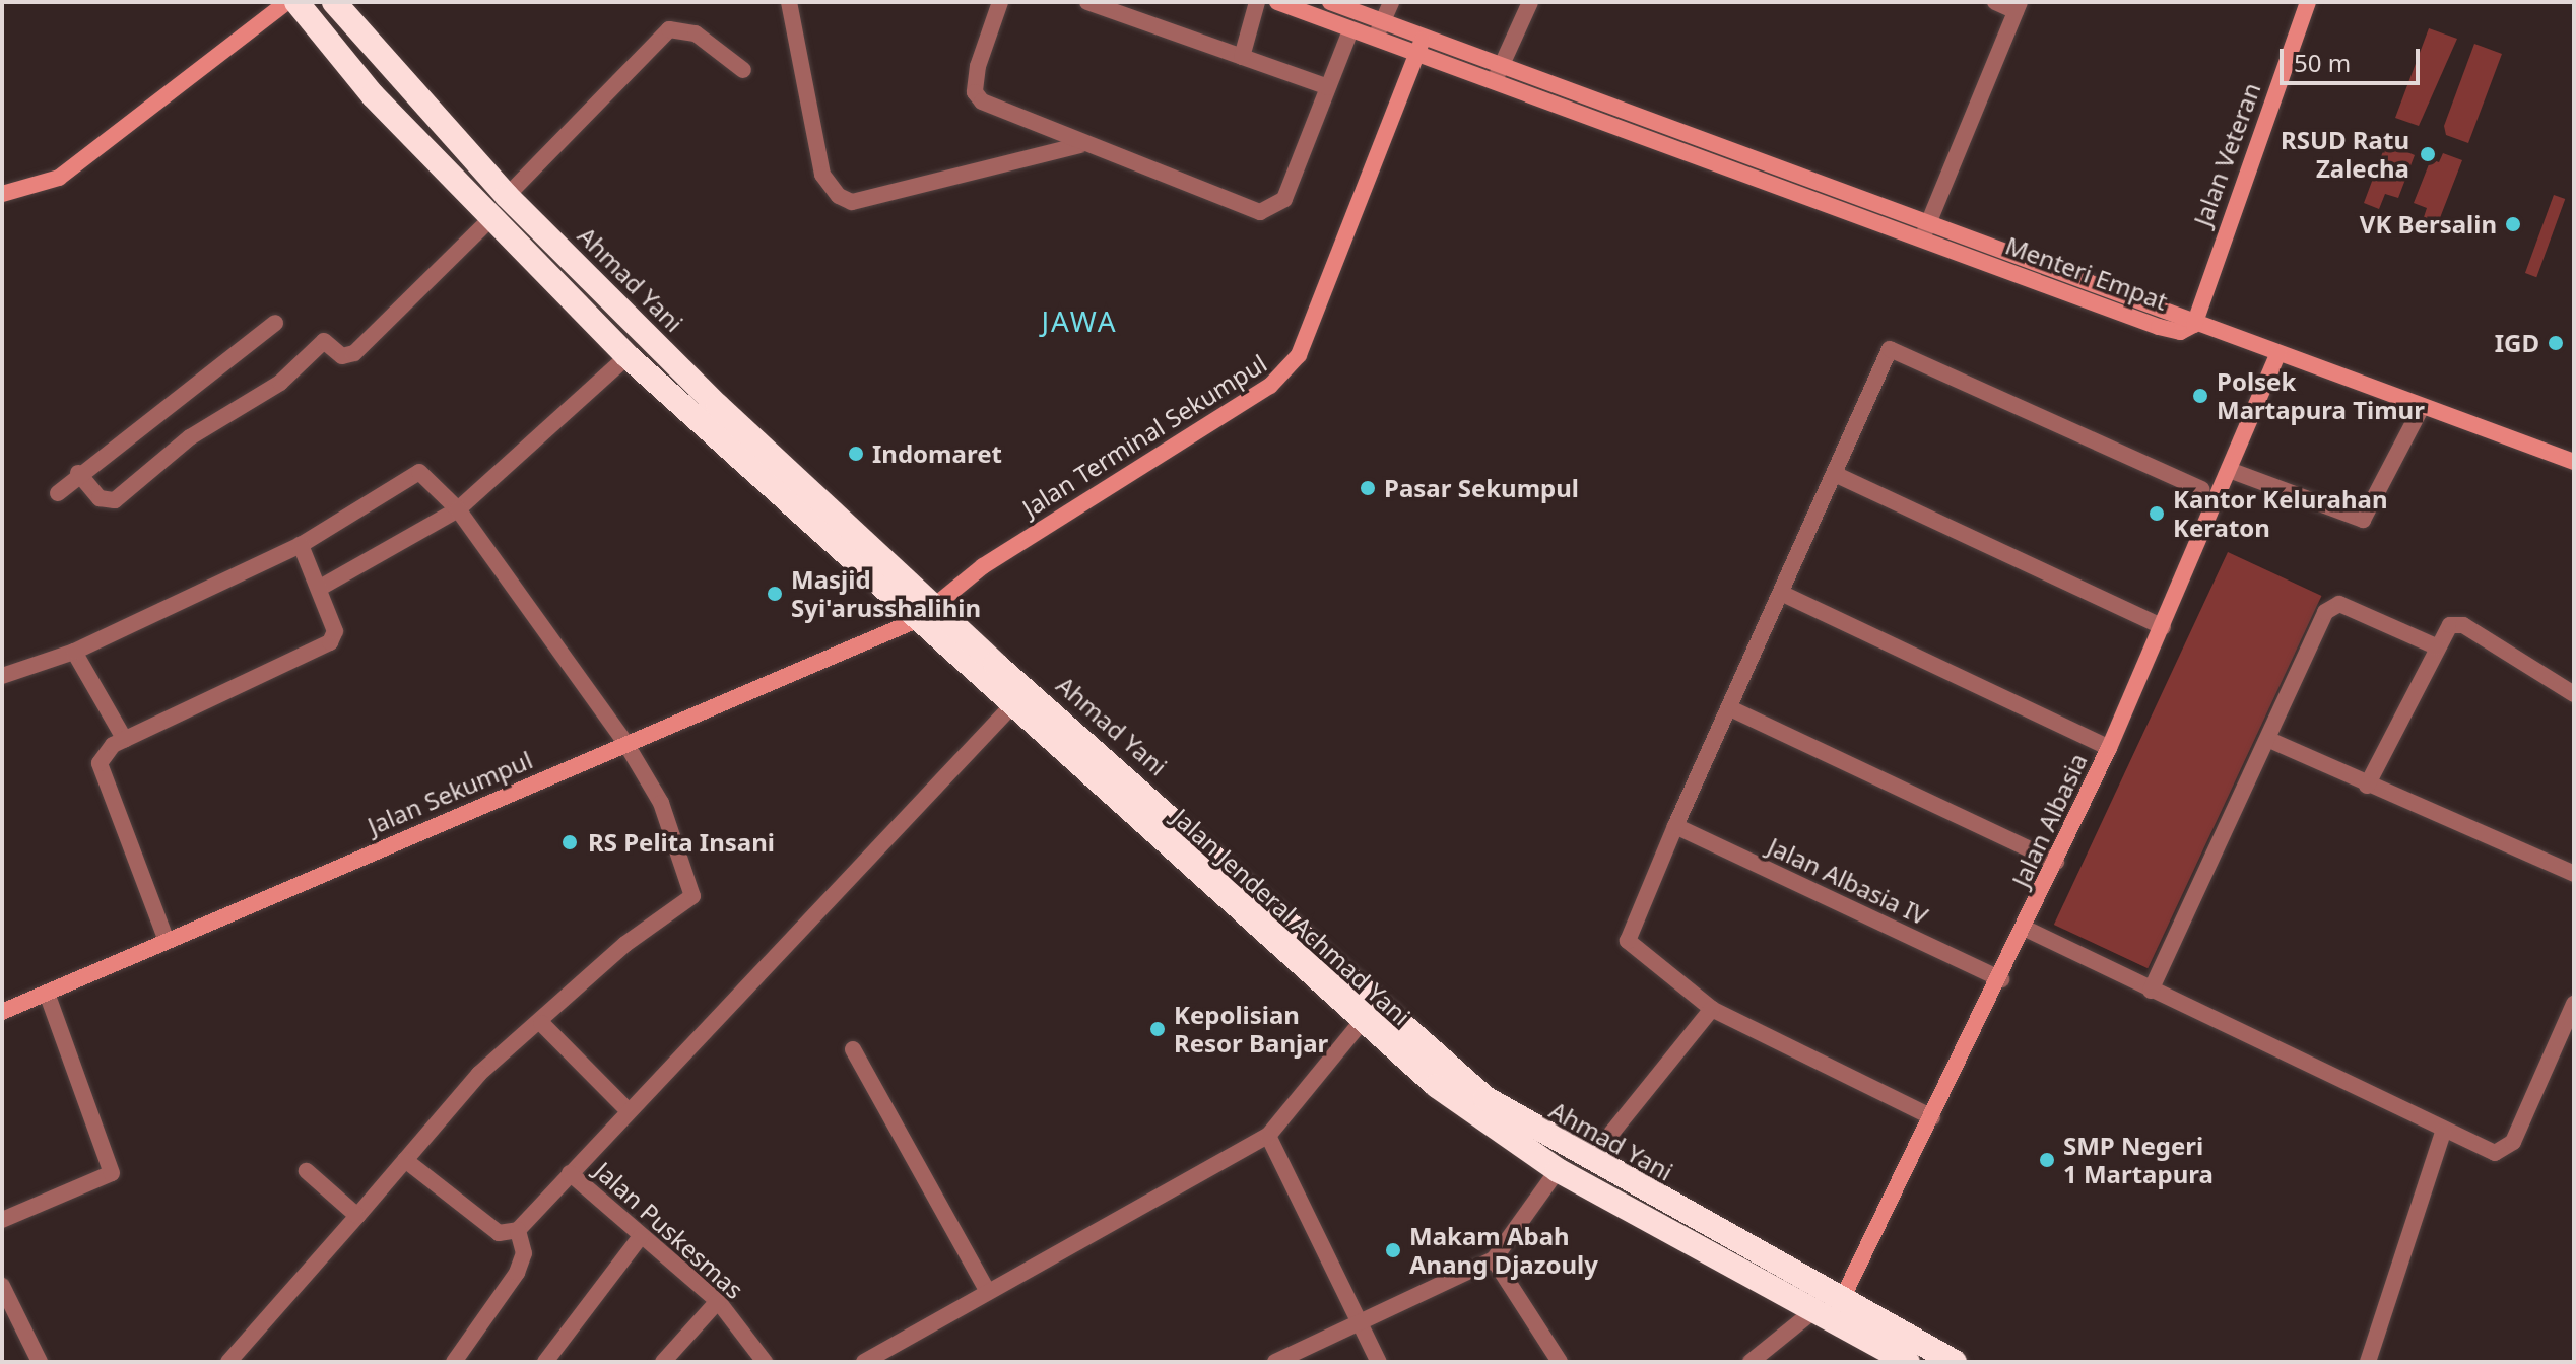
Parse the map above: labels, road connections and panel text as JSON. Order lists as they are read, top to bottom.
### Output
{
  "streets": {
    "highway": ["Ahmad Yani", "Jalan Jenderal Achmad Yani"],
    "street": [
      "Jalan Veteran",
      "Menteri Empat",
      "Jalan Terminal Sekumpul",
      "Jalan Sekumpul",
      "Jalan Albasia",
      "Jalan Albasia IV",
      "Jalan Puskesmas"
    ]
  },
  "crossings": [
    ["Jalan Veteran", "Menteri Empat"],
    ["Menteri Empat", "Jalan Terminal Sekumpul"],
    ["Menteri Empat", "Jalan Albasia"],
    ["Ahmad Yani", "Jalan Terminal Sekumpul"],
    ["Ahmad Yani", "Jalan Sekumpul"],
    ["Ahmad Yani", "Jalan Albasia"],
    ["Ahmad Yani", "Jalan Jenderal Achmad Yani"],
    ["Jalan Terminal Sekumpul", "Jalan Sekumpul"],
    ["Jalan Terminal Sekumpul", "Jalan Jenderal Achmad Yani"],
    ["Jalan Sekumpul", "Jalan Jenderal Achmad Yani"],
    ["Jalan Albasia", "Jalan Albasia IV"]
  ],
  "districts": ["JAWA"],
  "places": [
    "RSUD Ratu Zalecha",
    "VK Bersalin",
    "IGD",
    "Polsek Martapura Timur",
    "Indomaret",
    "Pasar Sekumpul",
    "Kantor Kelurahan Keraton",
    "Masjid Syi'arusshalihin",
    "RS Pelita Insani",
    "Kepolisian Resor Banjar",
    "SMP Negeri 1 Martapura",
    "Makam Abah Anang Djazouly"
  ],
  "scale_bar": "50 m"
}
